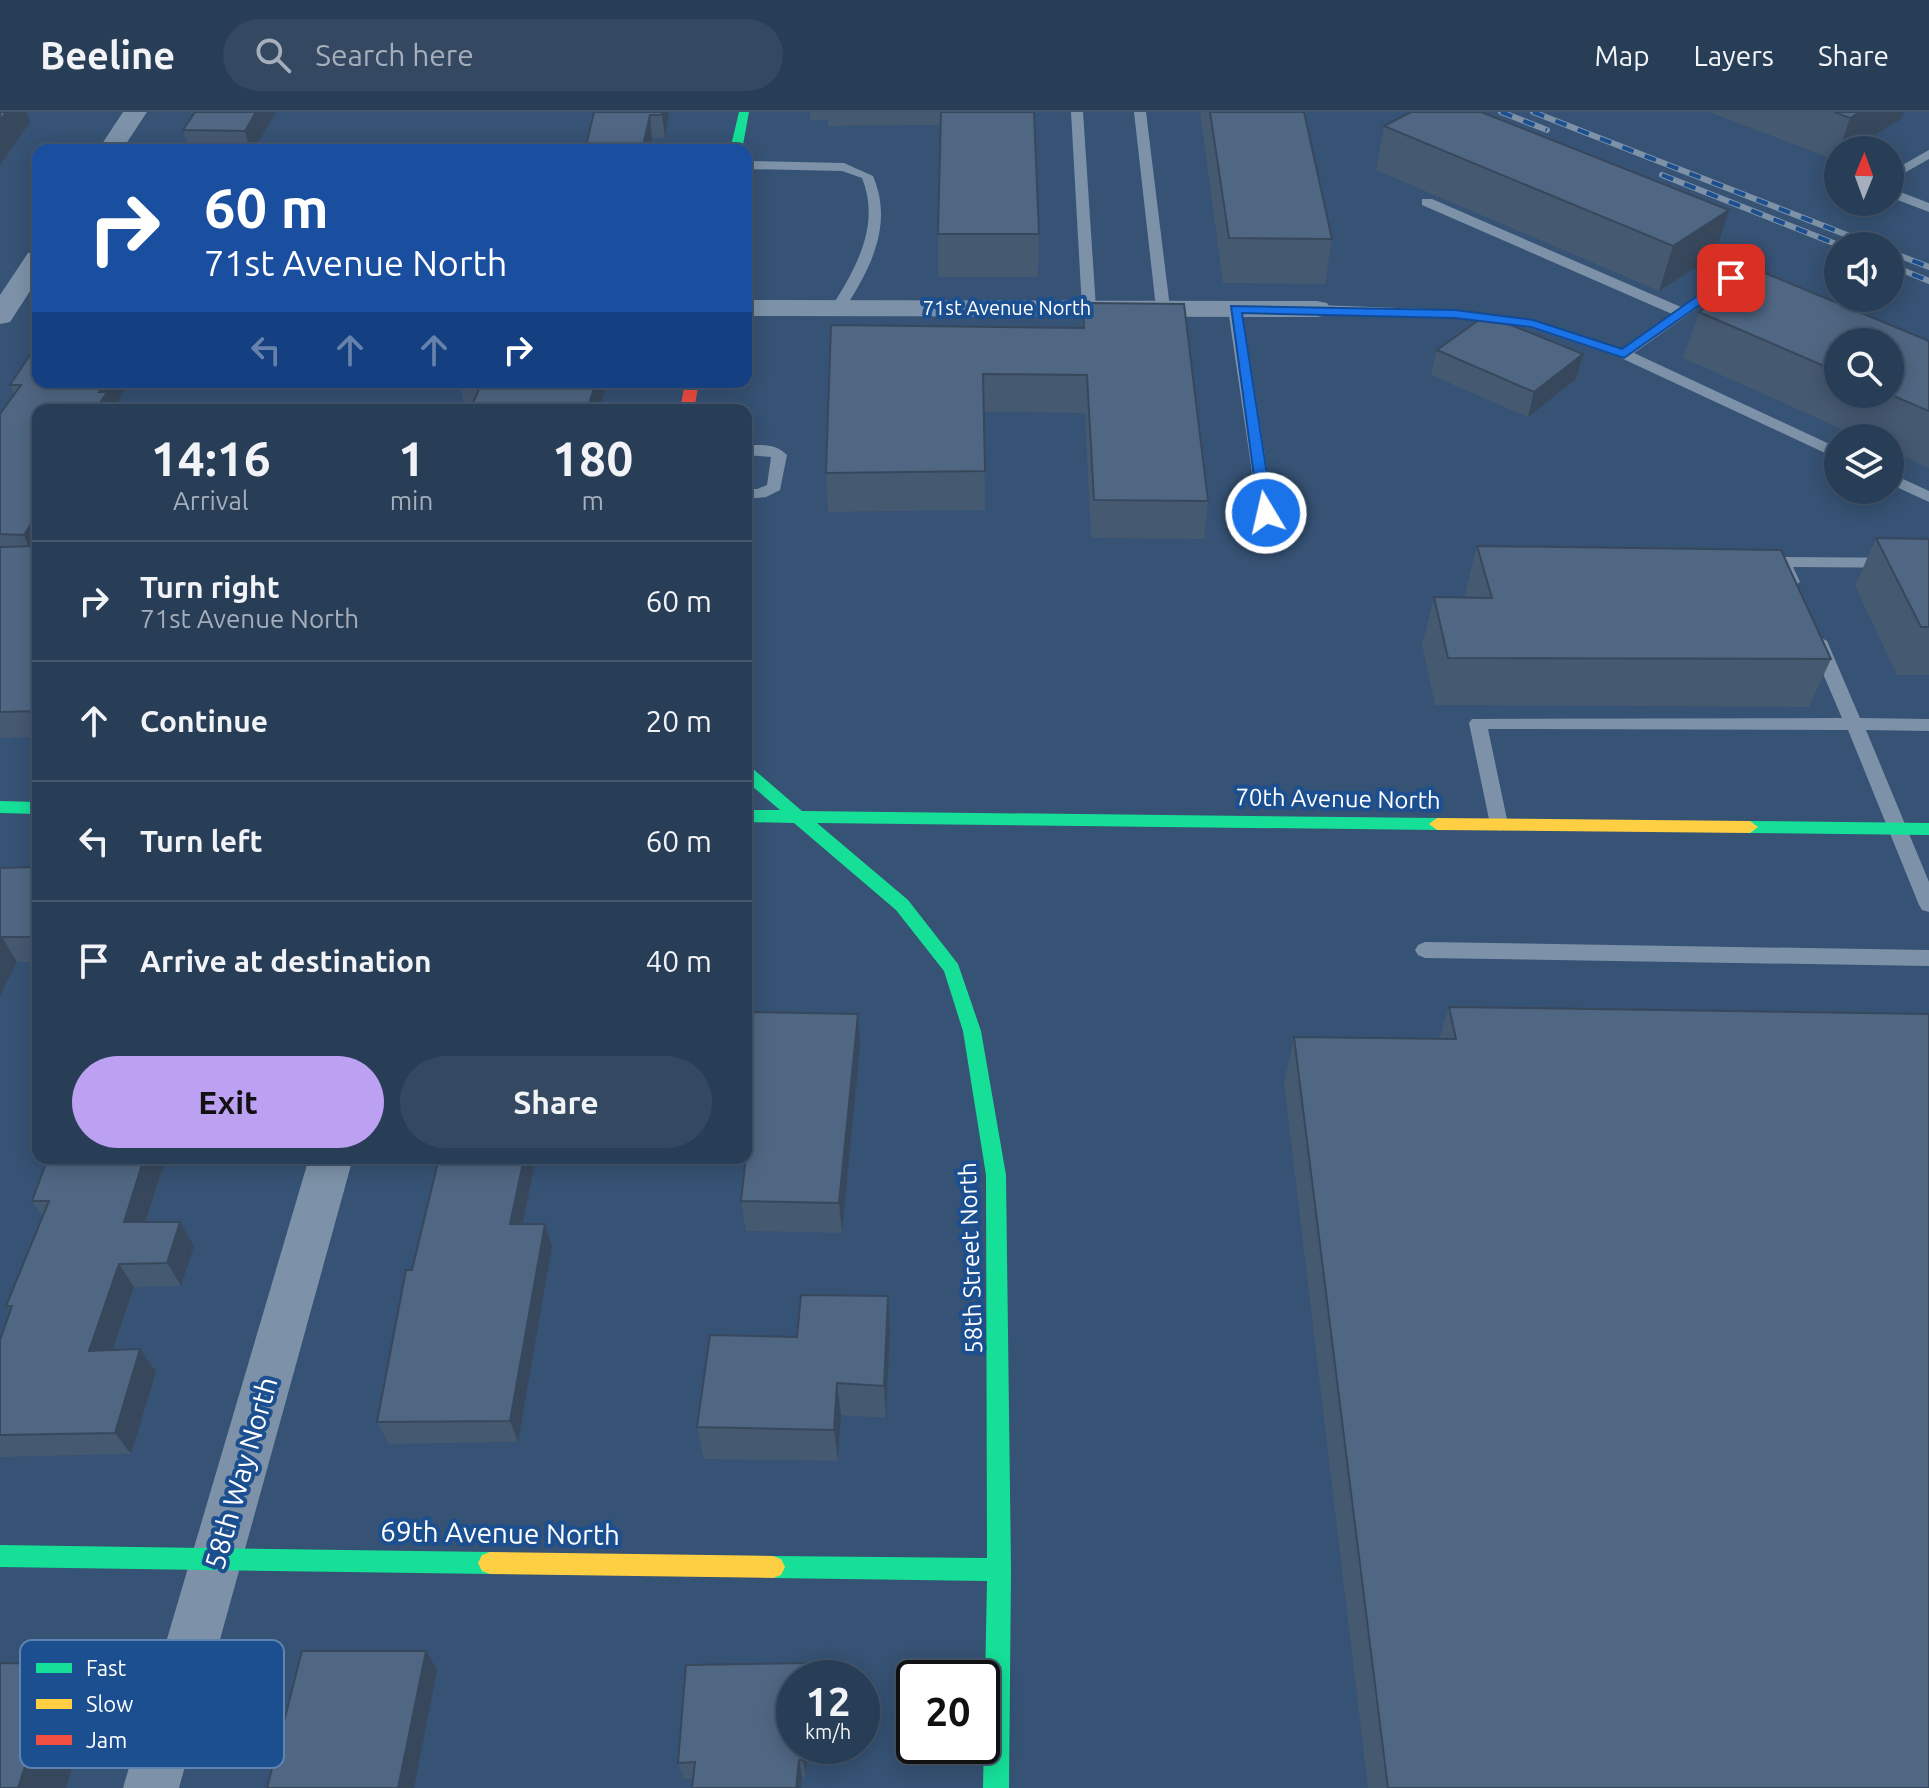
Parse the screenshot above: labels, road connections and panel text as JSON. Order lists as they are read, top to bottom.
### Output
{
  "streets": {
    "street": [
      "71st Avenue North",
      "70th Avenue North",
      "58th Street North",
      "58th Way North",
      "69th Avenue North"
    ]
  },
  "crossings": [
    ["70th Avenue North", "58th Street North"],
    ["58th Street North", "69th Avenue North"],
    ["58th Way North", "69th Avenue North"]
  ],
  "legend": ["Fast", "Slow", "Jam"],
  "north": "top",
  "page": {
    "header": "Beeline",
    "search": "Search here",
    "nav": ["Map", "Layers", "Share"],
    "turn": ["60 m", "71st Avenue North"],
    "eta": [
      "14:16",
      "Arrival",
      "1",
      "min",
      "180",
      "m"
    ],
    "list": [
      {
        "name": "Turn right",
        "note": "71st Avenue North",
        "value": "60 m"
      },
      {
        "name": "Continue",
        "value": "20 m"
      },
      {
        "name": "Turn left",
        "value": "60 m"
      },
      {
        "name": "Arrive at destination",
        "value": "40 m"
      }
    ],
    "buttons": ["Exit", "Share"],
    "speed": "12 km/h",
    "limit": "20"
  }
}
